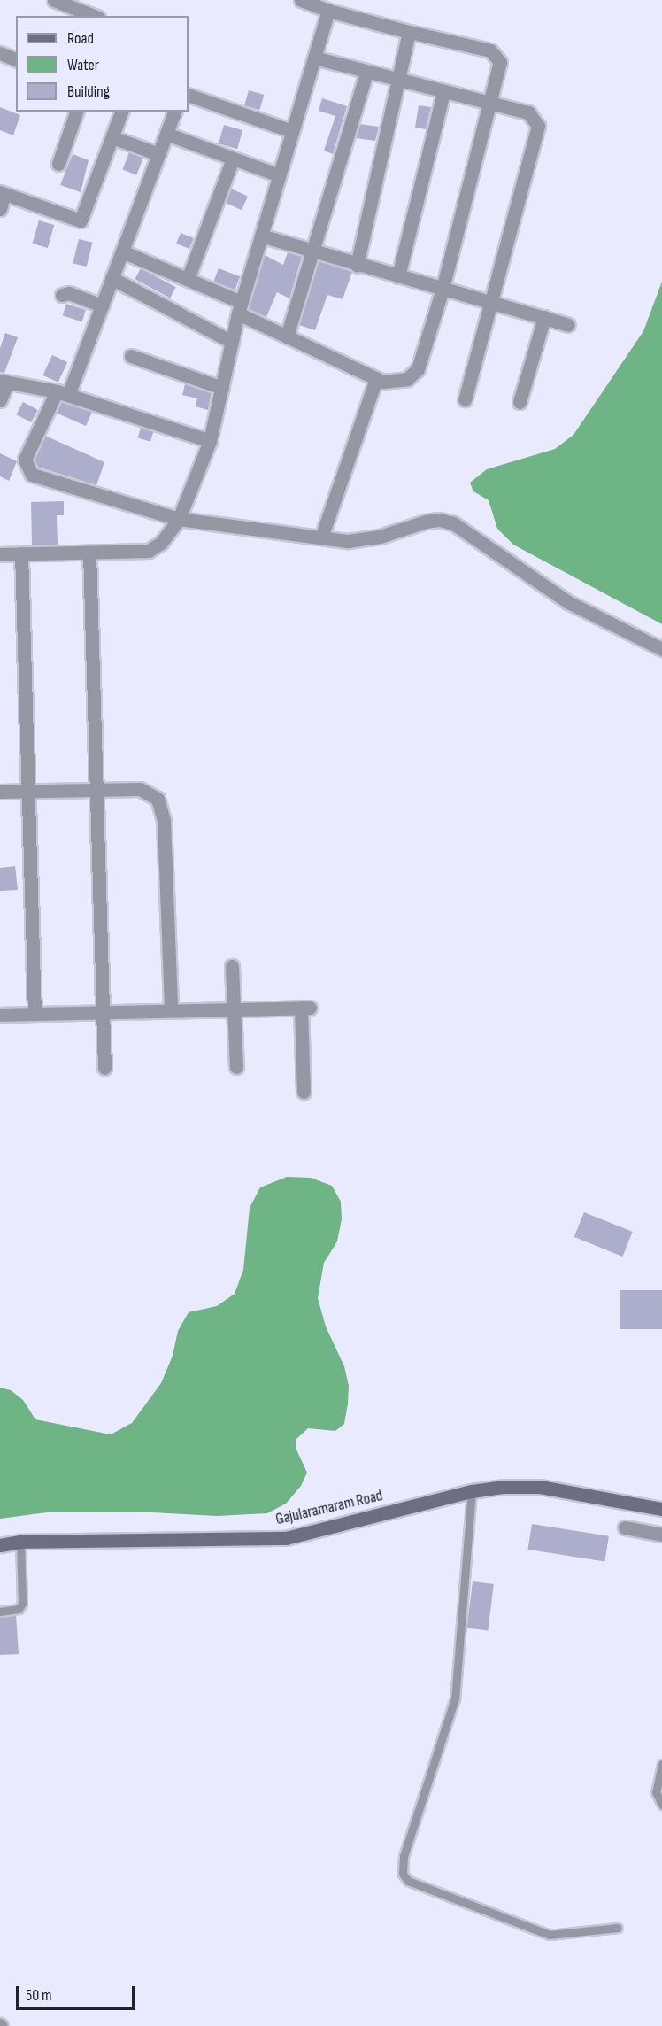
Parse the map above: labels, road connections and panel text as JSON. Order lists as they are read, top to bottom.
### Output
{
  "streets": {
    "main road": ["Gajularamaram Road"]
  },
  "legend": ["Road", "Water", "Building"],
  "scale_bar": "50 m"
}
